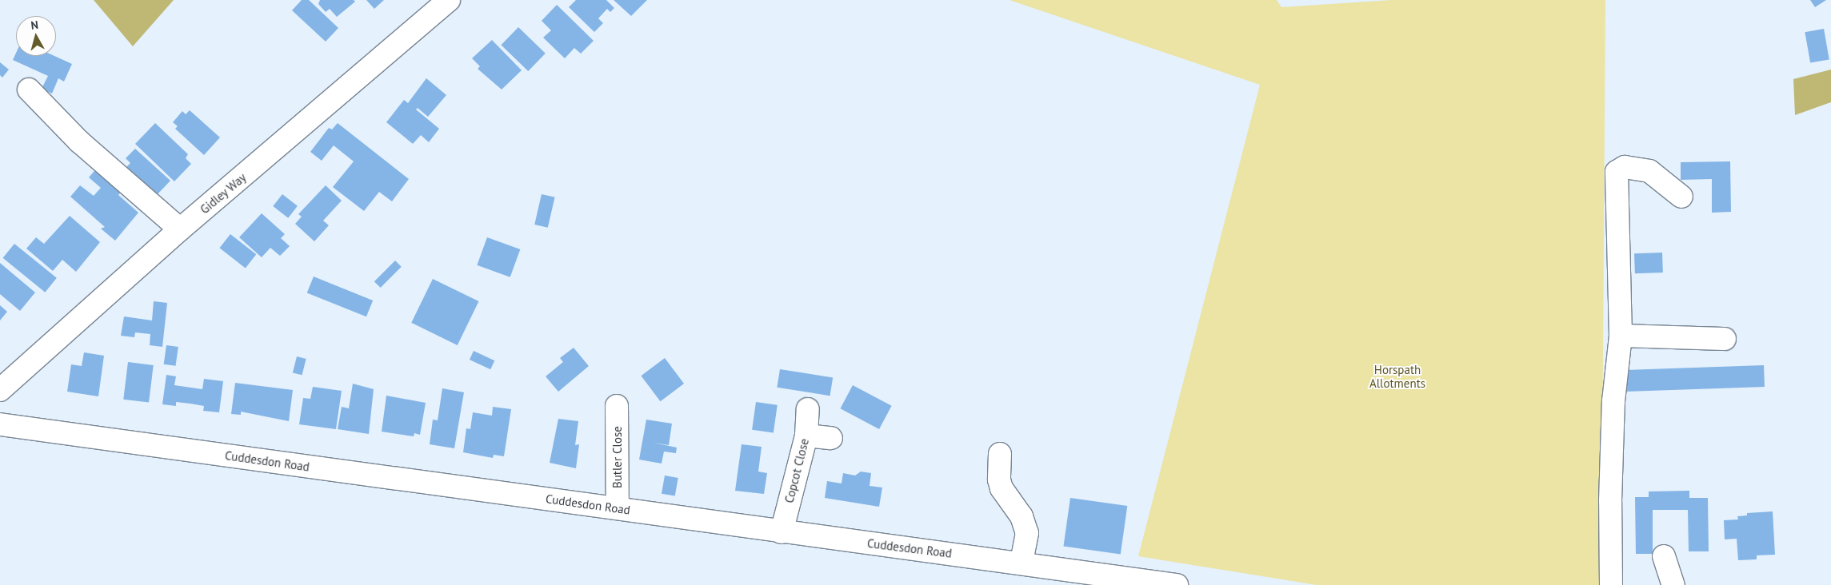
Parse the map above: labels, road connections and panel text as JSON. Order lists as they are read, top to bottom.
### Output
{
  "streets": {
    "street": [
      "Gidley Way",
      "Butler Close",
      "Cuddesdon Road",
      "Copcot Close"
    ]
  },
  "crossings": [
    ["Butler Close", "Cuddesdon Road"],
    ["Cuddesdon Road", "Copcot Close"]
  ],
  "parks": ["Horspath Allotments"],
  "north": "top"
}
